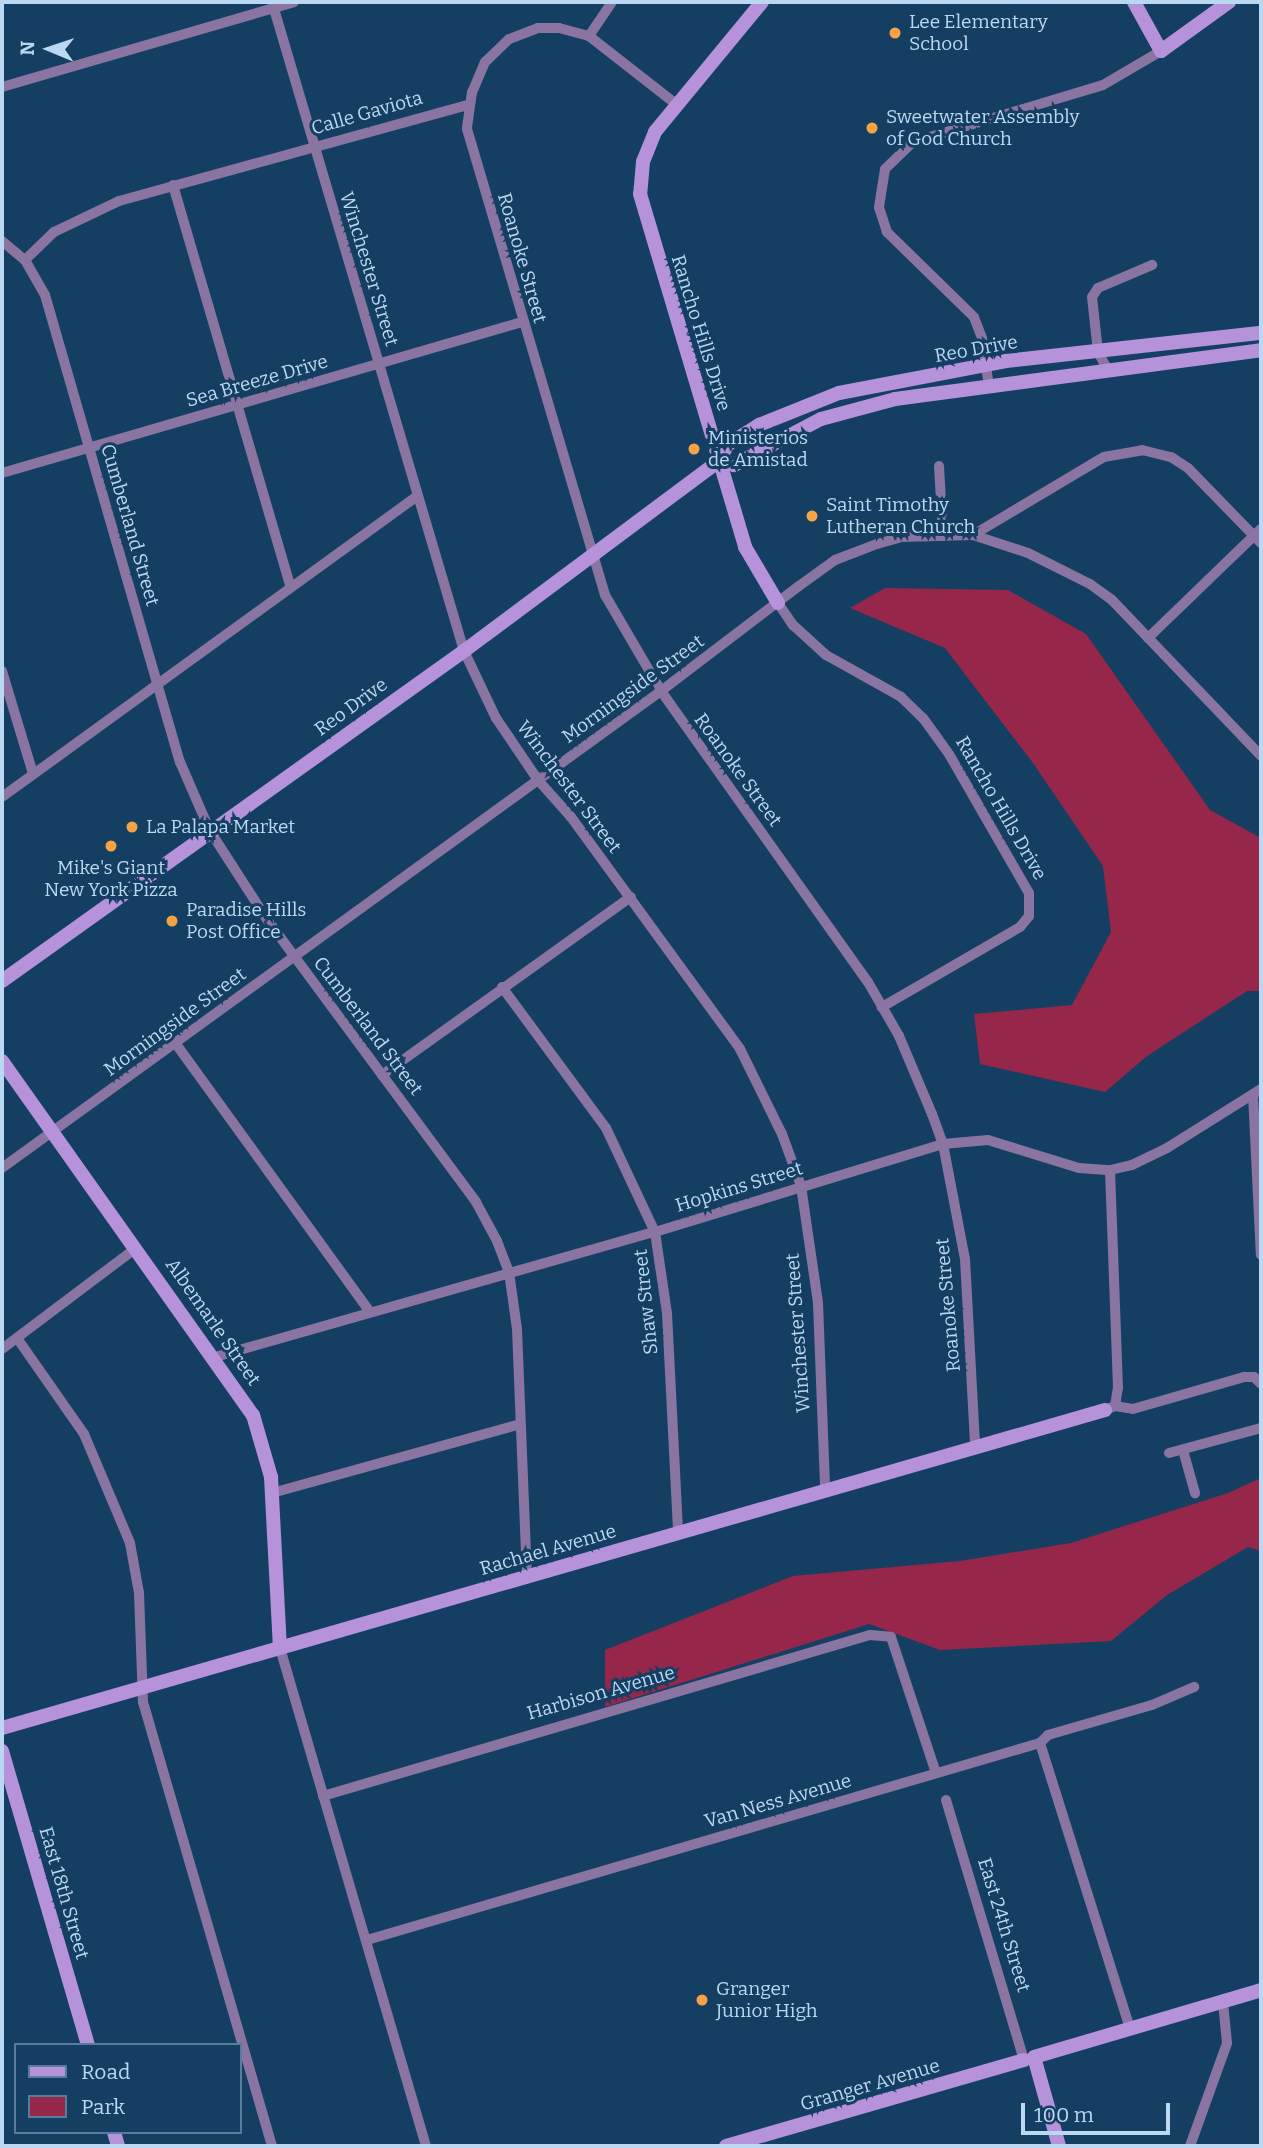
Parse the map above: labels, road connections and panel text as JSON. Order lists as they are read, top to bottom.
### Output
{
  "streets": {
    "street": [
      "Calle Gaviota",
      "Roanoke Street",
      "Winchester Street",
      "Rancho Hills Drive",
      "Reo Drive",
      "Sea Breeze Drive",
      "Cumberland Street",
      "Morningside Street",
      "Hopkins Street",
      "Shaw Street",
      "Albemarle Street",
      "Rachael Avenue",
      "Harbison Avenue",
      "Van Ness Avenue",
      "East 18th Street",
      "East 24th Street",
      "Granger Avenue"
    ]
  },
  "crossings": [
    ["Calle Gaviota", "Roanoke Street"],
    ["Calle Gaviota", "Winchester Street"],
    ["Calle Gaviota", "Cumberland Street"],
    ["Roanoke Street", "Rancho Hills Drive"],
    ["Roanoke Street", "Reo Drive"],
    ["Roanoke Street", "Sea Breeze Drive"],
    ["Roanoke Street", "Morningside Street"],
    ["Roanoke Street", "Hopkins Street"],
    ["Roanoke Street", "Rachael Avenue"],
    ["Winchester Street", "Reo Drive"],
    ["Winchester Street", "Sea Breeze Drive"],
    ["Winchester Street", "Morningside Street"],
    ["Winchester Street", "Hopkins Street"],
    ["Winchester Street", "Rachael Avenue"],
    ["Rancho Hills Drive", "Reo Drive"],
    ["Rancho Hills Drive", "Morningside Street"],
    ["Reo Drive", "Cumberland Street"],
    ["Sea Breeze Drive", "Cumberland Street"],
    ["Cumberland Street", "Morningside Street"],
    ["Cumberland Street", "Hopkins Street"],
    ["Cumberland Street", "Rachael Avenue"],
    ["Morningside Street", "Albemarle Street"],
    ["Hopkins Street", "Shaw Street"],
    ["Hopkins Street", "Albemarle Street"],
    ["Shaw Street", "Rachael Avenue"],
    ["Albemarle Street", "Rachael Avenue"],
    ["Harbison Avenue", "Van Ness Avenue"],
    ["East 24th Street", "Granger Avenue"]
  ],
  "places": [
    "Lee Elementary School",
    "Sweetwater Assembly of God Church",
    "Ministerios de Amistad",
    "Saint Timothy Lutheran Church",
    "La Palapa Market",
    "Mike's Giant New York Pizza",
    "Paradise Hills Post Office",
    "Granger Junior High"
  ],
  "legend": ["Road", "Park"],
  "scale_bar": "100 m",
  "north": "left"
}
